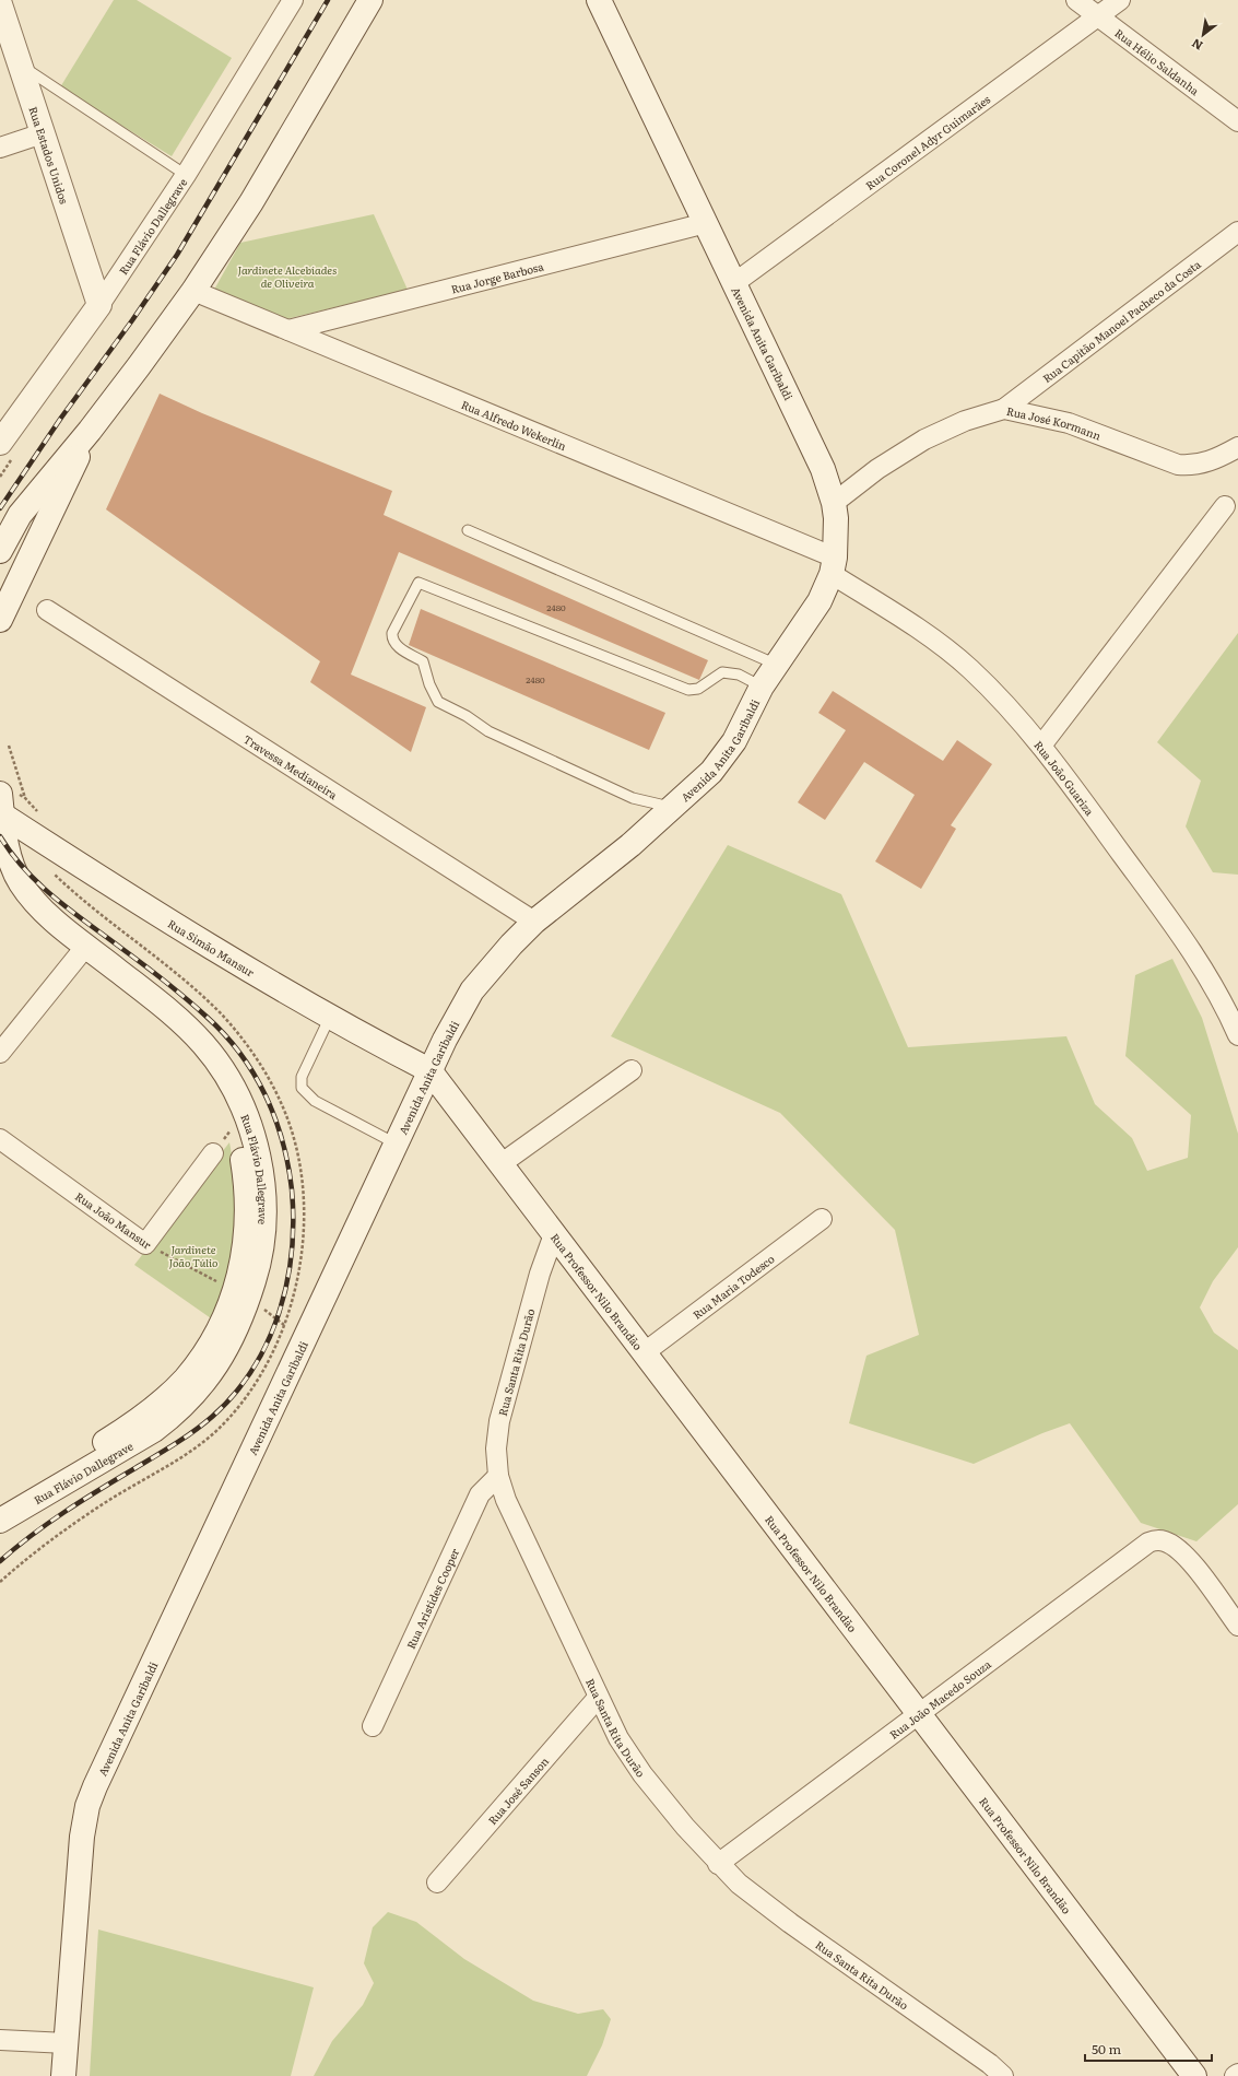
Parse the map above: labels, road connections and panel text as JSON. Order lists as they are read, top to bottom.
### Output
{
  "streets": {
    "main road": [
      "Rua Estados Unidos",
      "Rua Flávio Dallegrave",
      "Avenida Anita Garibaldi",
      "Rua Simão Mansur",
      "Rua Professor Nilo Brandão"
    ],
    "street": [
      "Rua Hélio Saldanha",
      "Rua Coronel Adyr Guimarães",
      "Rua Jorge Barbosa",
      "Rua Capitão Manoel Pacheco da Costa",
      "Rua José Kormann",
      "Rua Alfredo Wekerlin",
      "Travessa Medianeira",
      "Rua João Guariza",
      "Rua João Mansur",
      "Rua Maria Todesco",
      "Rua Santa Rita Durão",
      "Rua Aristides Cooper",
      "Rua João Macedo Souza",
      "Rua José Sanson"
    ]
  },
  "crossings": [
    ["Rua Hélio Saldanha", "Rua Coronel Adyr Guimarães"],
    ["Rua Coronel Adyr Guimarães", "Avenida Anita Garibaldi"],
    ["Rua Estados Unidos", "Rua Flávio Dallegrave"],
    ["Rua Flávio Dallegrave", "Rua Simão Mansur"],
    ["Rua Flávio Dallegrave", "Rua João Mansur"],
    ["Rua Jorge Barbosa", "Avenida Anita Garibaldi"],
    ["Rua Jorge Barbosa", "Rua Alfredo Wekerlin"],
    ["Rua Capitão Manoel Pacheco da Costa", "Rua José Kormann"],
    ["Avenida Anita Garibaldi", "Rua José Kormann"],
    ["Avenida Anita Garibaldi", "Rua Alfredo Wekerlin"],
    ["Avenida Anita Garibaldi", "Travessa Medianeira"],
    ["Avenida Anita Garibaldi", "Rua João Guariza"],
    ["Avenida Anita Garibaldi", "Rua Simão Mansur"],
    ["Avenida Anita Garibaldi", "Rua Professor Nilo Brandão"],
    ["Rua Alfredo Wekerlin", "Rua João Guariza"],
    ["Rua Simão Mansur", "Rua Professor Nilo Brandão"],
    ["Rua Maria Todesco", "Rua Professor Nilo Brandão"],
    ["Rua Professor Nilo Brandão", "Rua Santa Rita Durão"],
    ["Rua Professor Nilo Brandão", "Rua João Macedo Souza"],
    ["Rua Santa Rita Durão", "Rua Aristides Cooper"],
    ["Rua Santa Rita Durão", "Rua João Macedo Souza"],
    ["Rua Santa Rita Durão", "Rua José Sanson"]
  ],
  "parks": ["Jardinete Alcebíades de Oliveira", "Jardinete João Túlio"],
  "house_numbers": ["2480", "2480"],
  "scale_bar": "50 m",
  "north": "bottom left"
}
